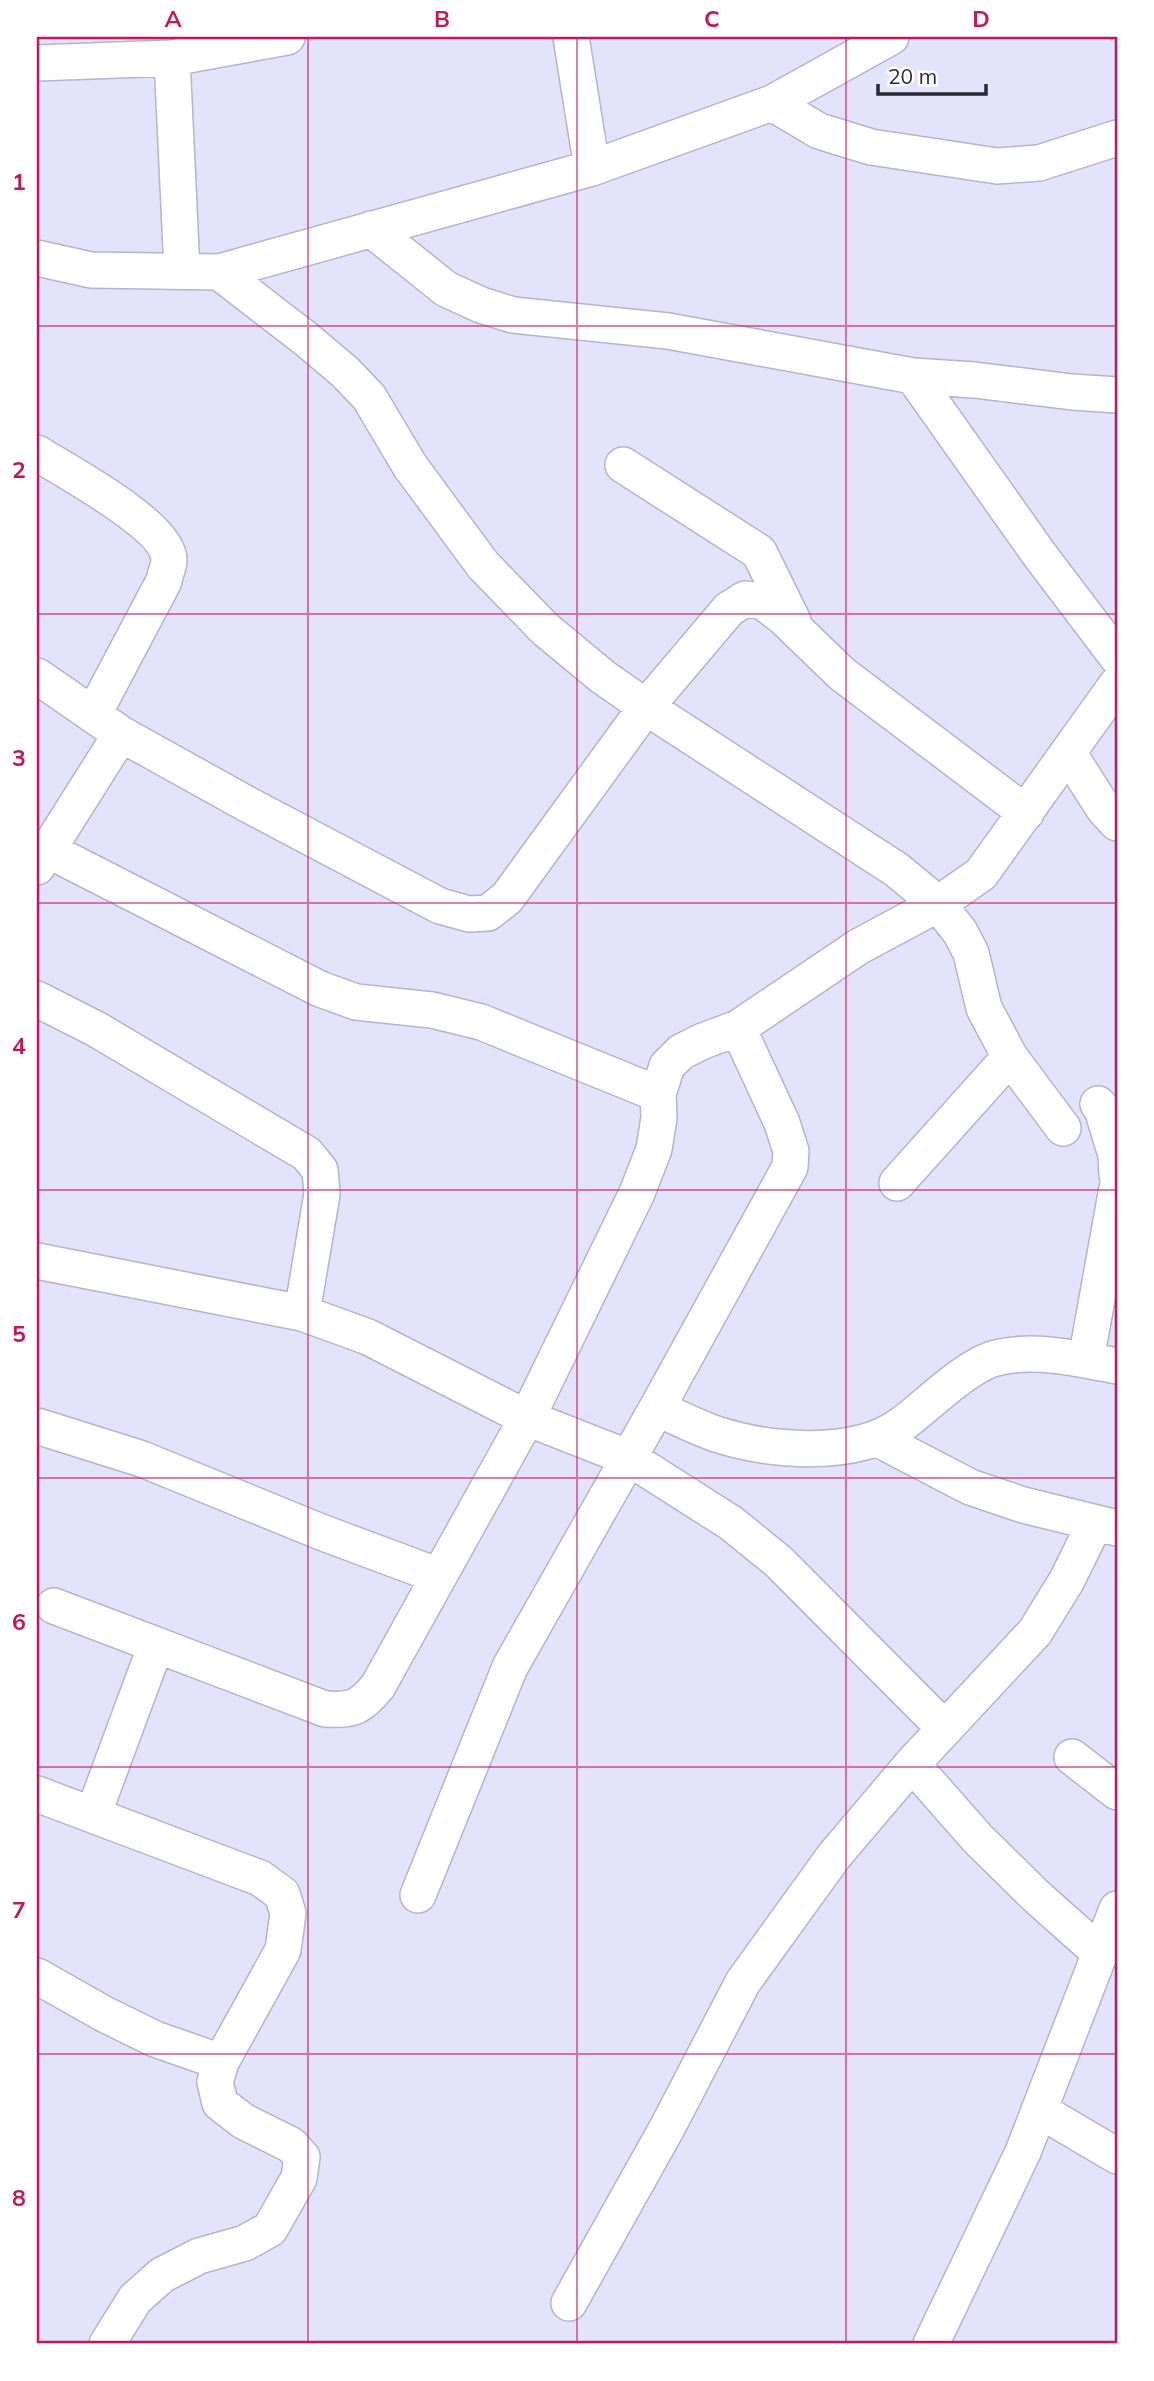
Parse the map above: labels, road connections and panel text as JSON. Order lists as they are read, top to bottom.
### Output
{
  "scale_bar": "20 m",
  "grid": {
    "columns": [
      "A",
      "B",
      "C",
      "D"
    ],
    "rows": [
      "1",
      "2",
      "3",
      "4",
      "5",
      "6",
      "7",
      "8"
    ]
  }
}
